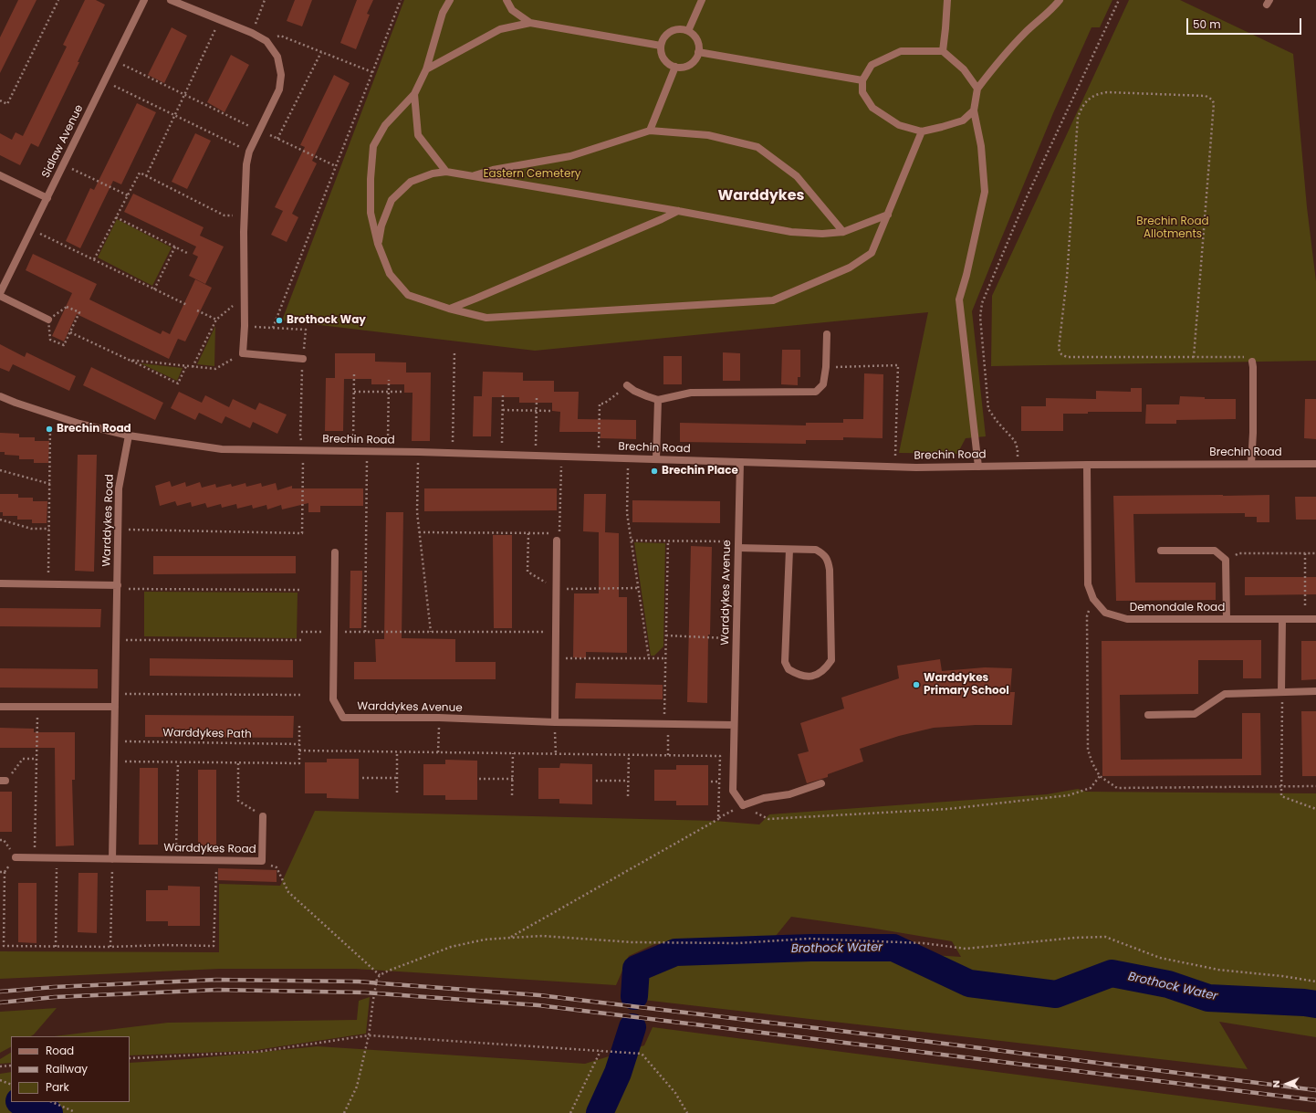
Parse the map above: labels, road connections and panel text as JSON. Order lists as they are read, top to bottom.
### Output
{
  "streets": {
    "street": [
      "Sidlaw Avenue",
      "Brechin Road",
      "Warddykes Road",
      "Warddykes Avenue",
      "Demondale Road"
    ],
    "path": ["Warddykes Path"]
  },
  "crossings": [
    ["Brechin Road", "Warddykes Road"],
    ["Brechin Road", "Warddykes Avenue"],
    ["Brechin Road", "Demondale Road"],
    ["Warddykes Road", "Warddykes Path"]
  ],
  "districts": ["Warddykes"],
  "water": ["Brothock Water"],
  "parks": ["Eastern Cemetery", "Brechin Road Allotments"],
  "places": [
    "Brothock Way",
    "Brechin Road",
    "Brechin Place",
    "Warddykes Primary School"
  ],
  "legend": ["Road", "Railway", "Park"],
  "scale_bar": "50 m",
  "north": "left"
}
